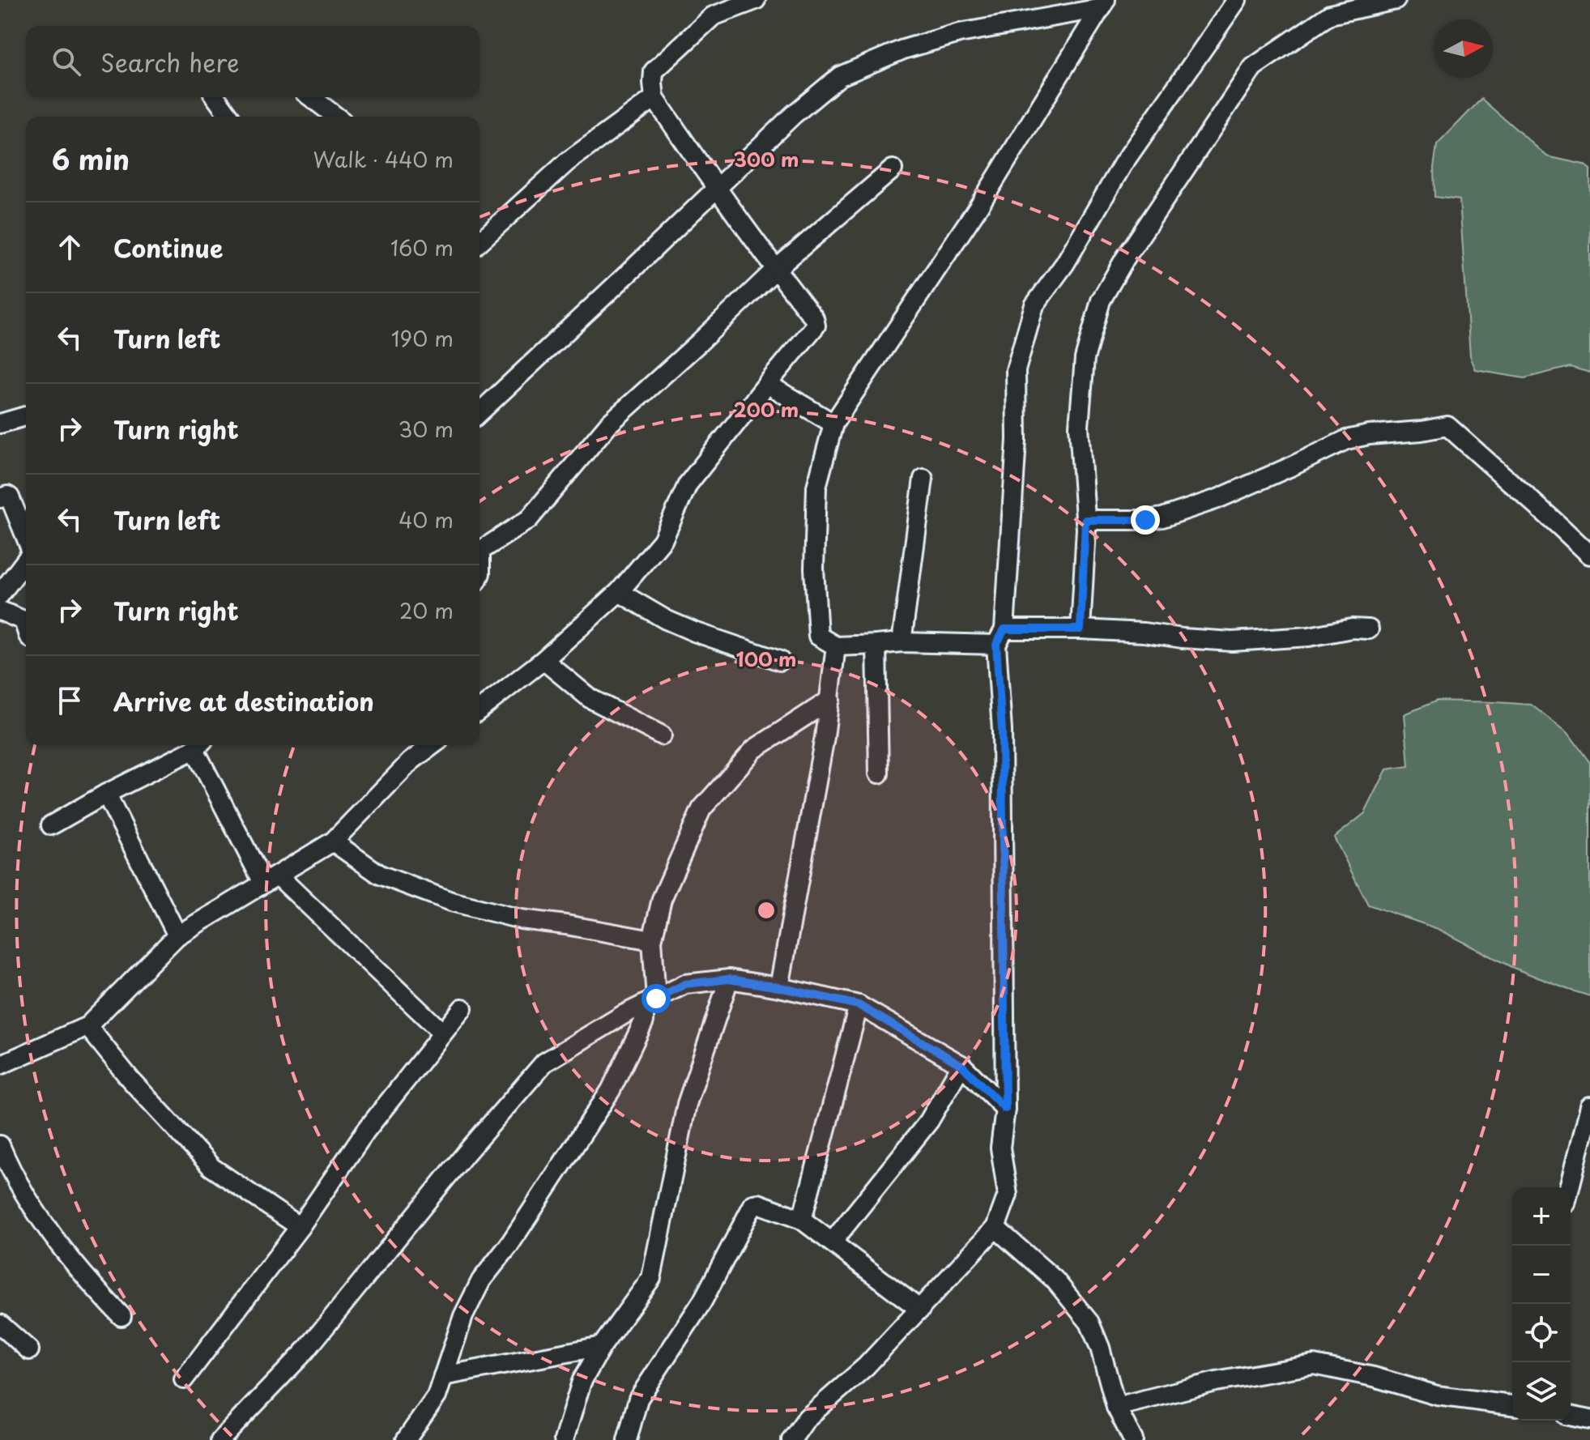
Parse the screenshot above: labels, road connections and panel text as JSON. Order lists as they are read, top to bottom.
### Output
{
  "north": "right",
  "page": {
    "search": "Search here",
    "heading": ["6 min", "Walk · 440 m"],
    "list": [
      ["Continue", "160 m"],
      ["Turn left", "190 m"],
      ["Turn right", "30 m"],
      ["Turn left", "40 m"],
      ["Turn right", "20 m"],
      "Arrive at destination"
    ],
    "map_buttons": ["+", "−"]
  },
  "rings": ["300 m", "200 m", "100 m"]
}
